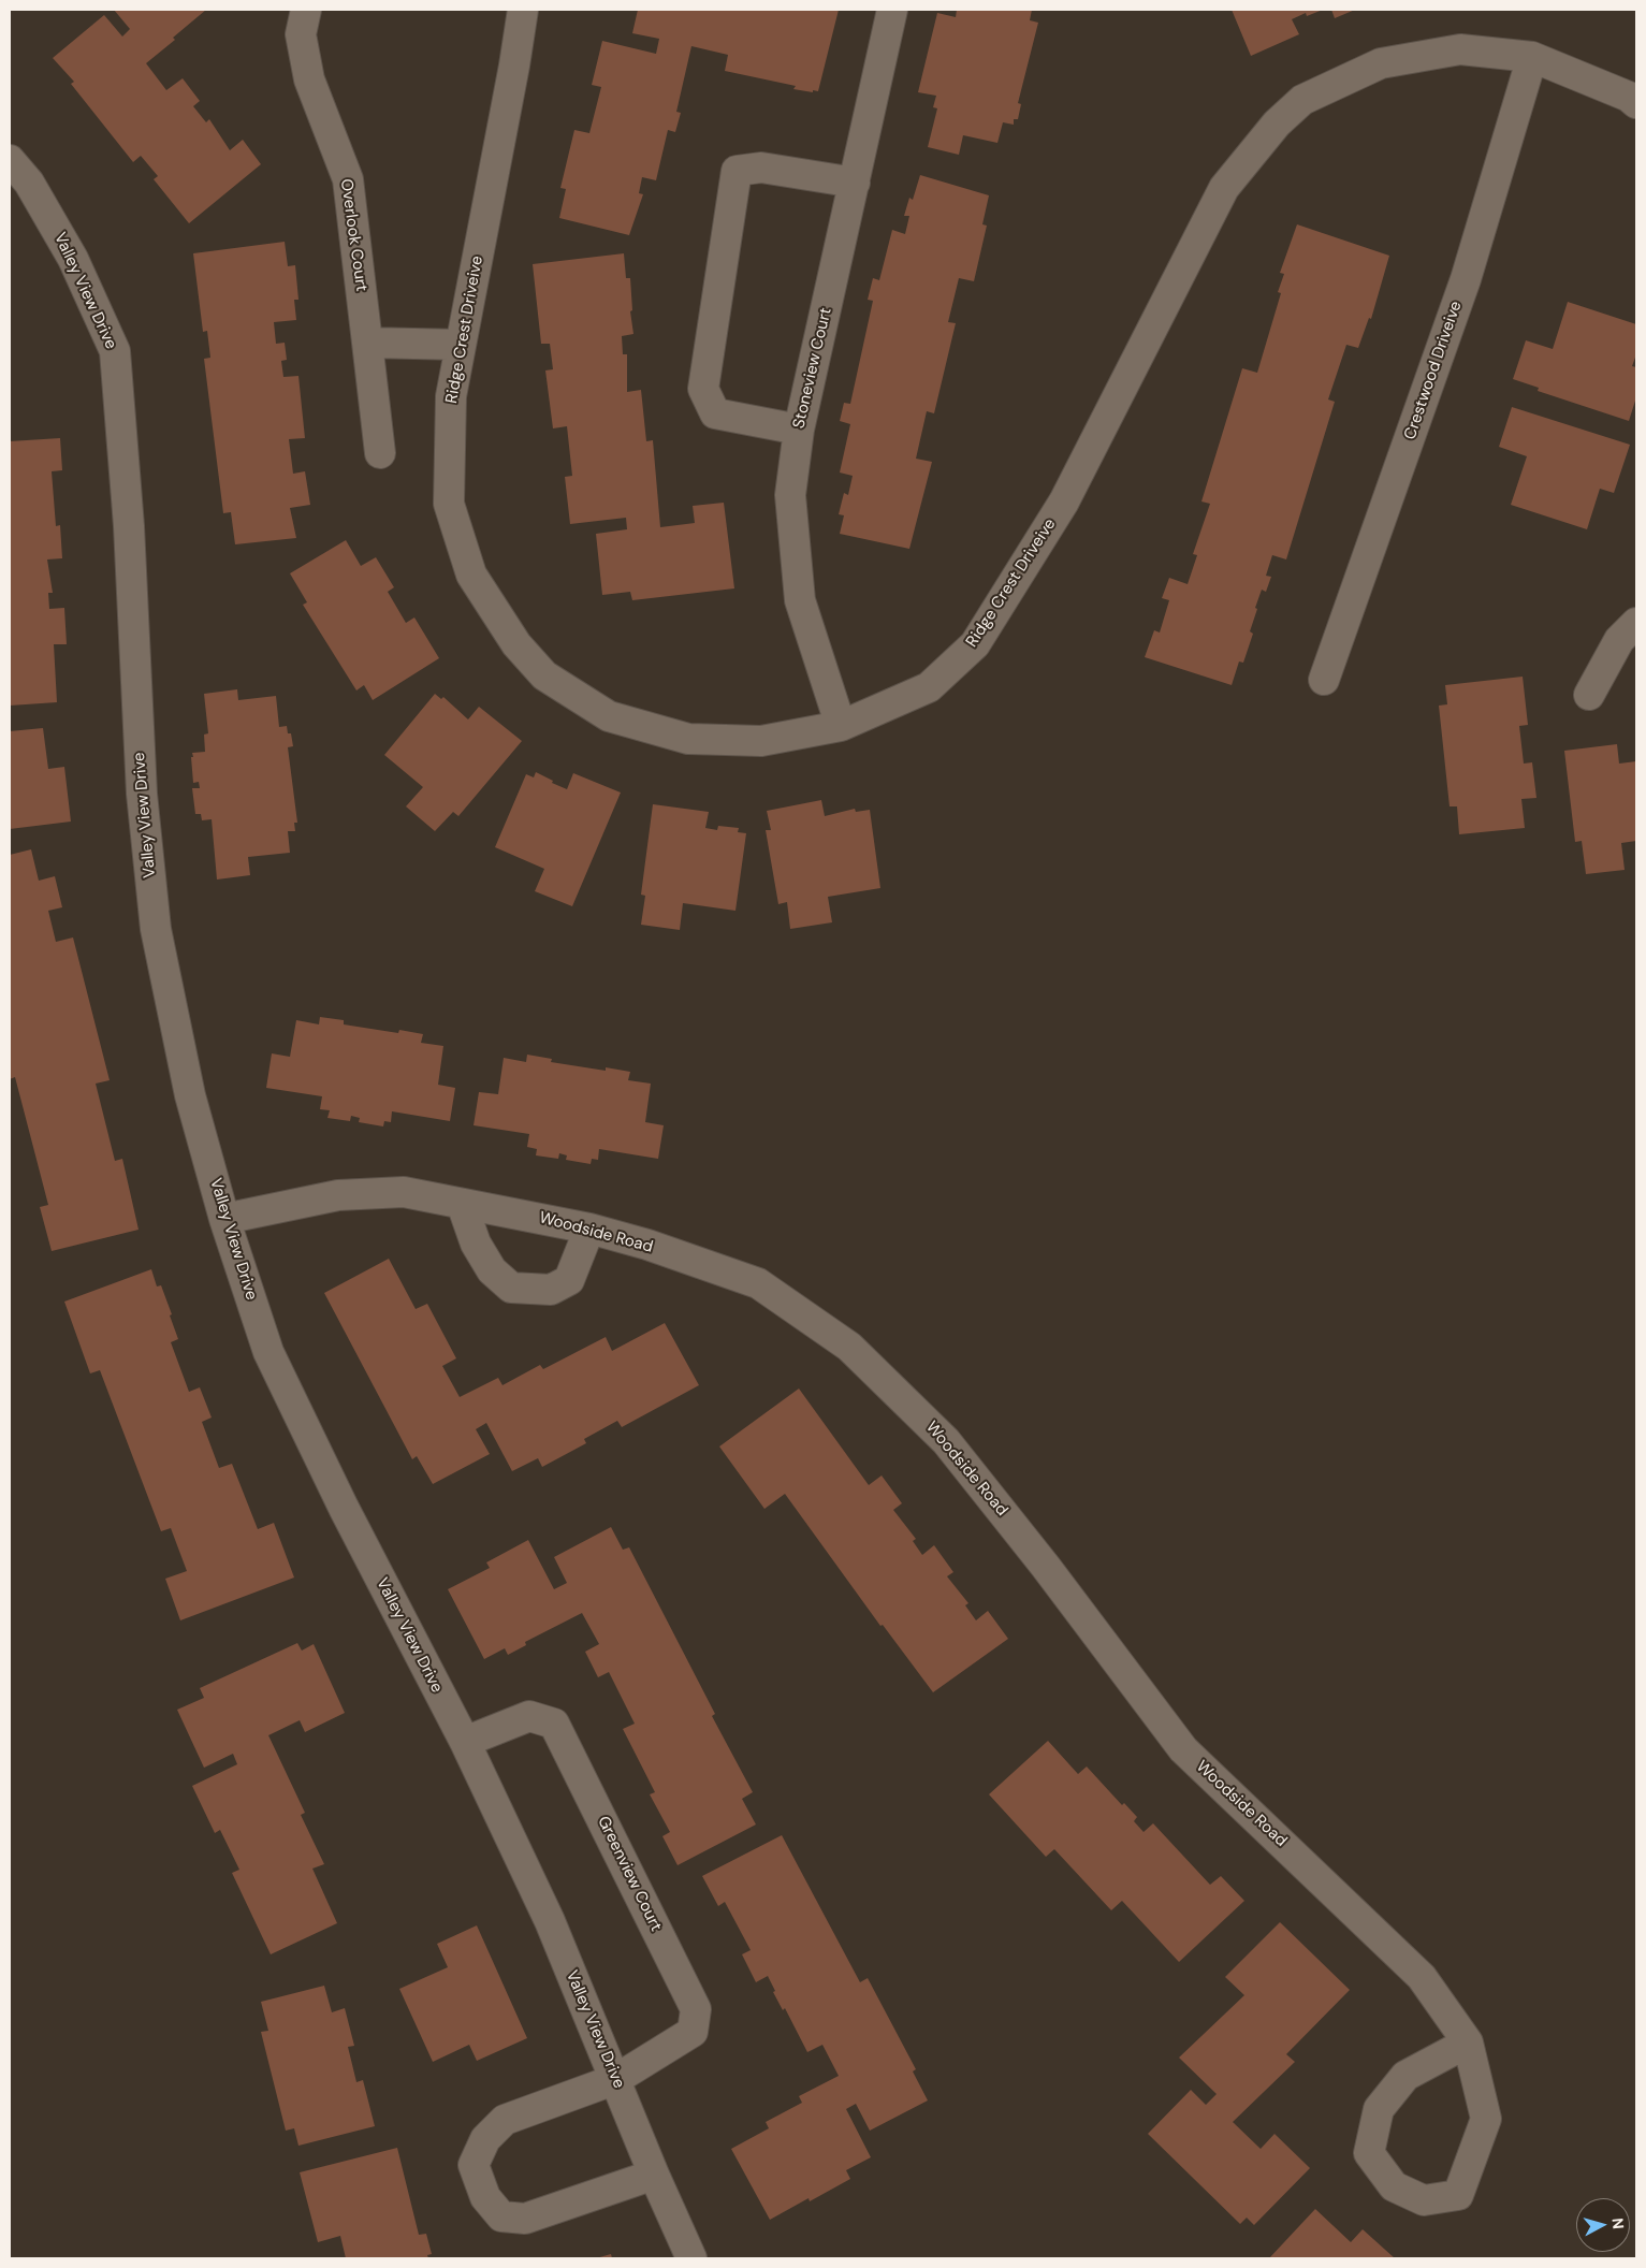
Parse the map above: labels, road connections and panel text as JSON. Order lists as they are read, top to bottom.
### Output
{
  "streets": {
    "street": [
      "Overlook Court",
      "Valley View Drive",
      "Ridge Crest Driveive",
      "Stoneview Court",
      "Crestwood Driveive",
      "Woodside Road",
      "Greenview Court"
    ]
  },
  "crossings": [
    ["Valley View Drive", "Woodside Road"],
    ["Valley View Drive", "Greenview Court"],
    ["Ridge Crest Driveive", "Stoneview Court"],
    ["Ridge Crest Driveive", "Crestwood Driveive"]
  ],
  "north": "right"
}
